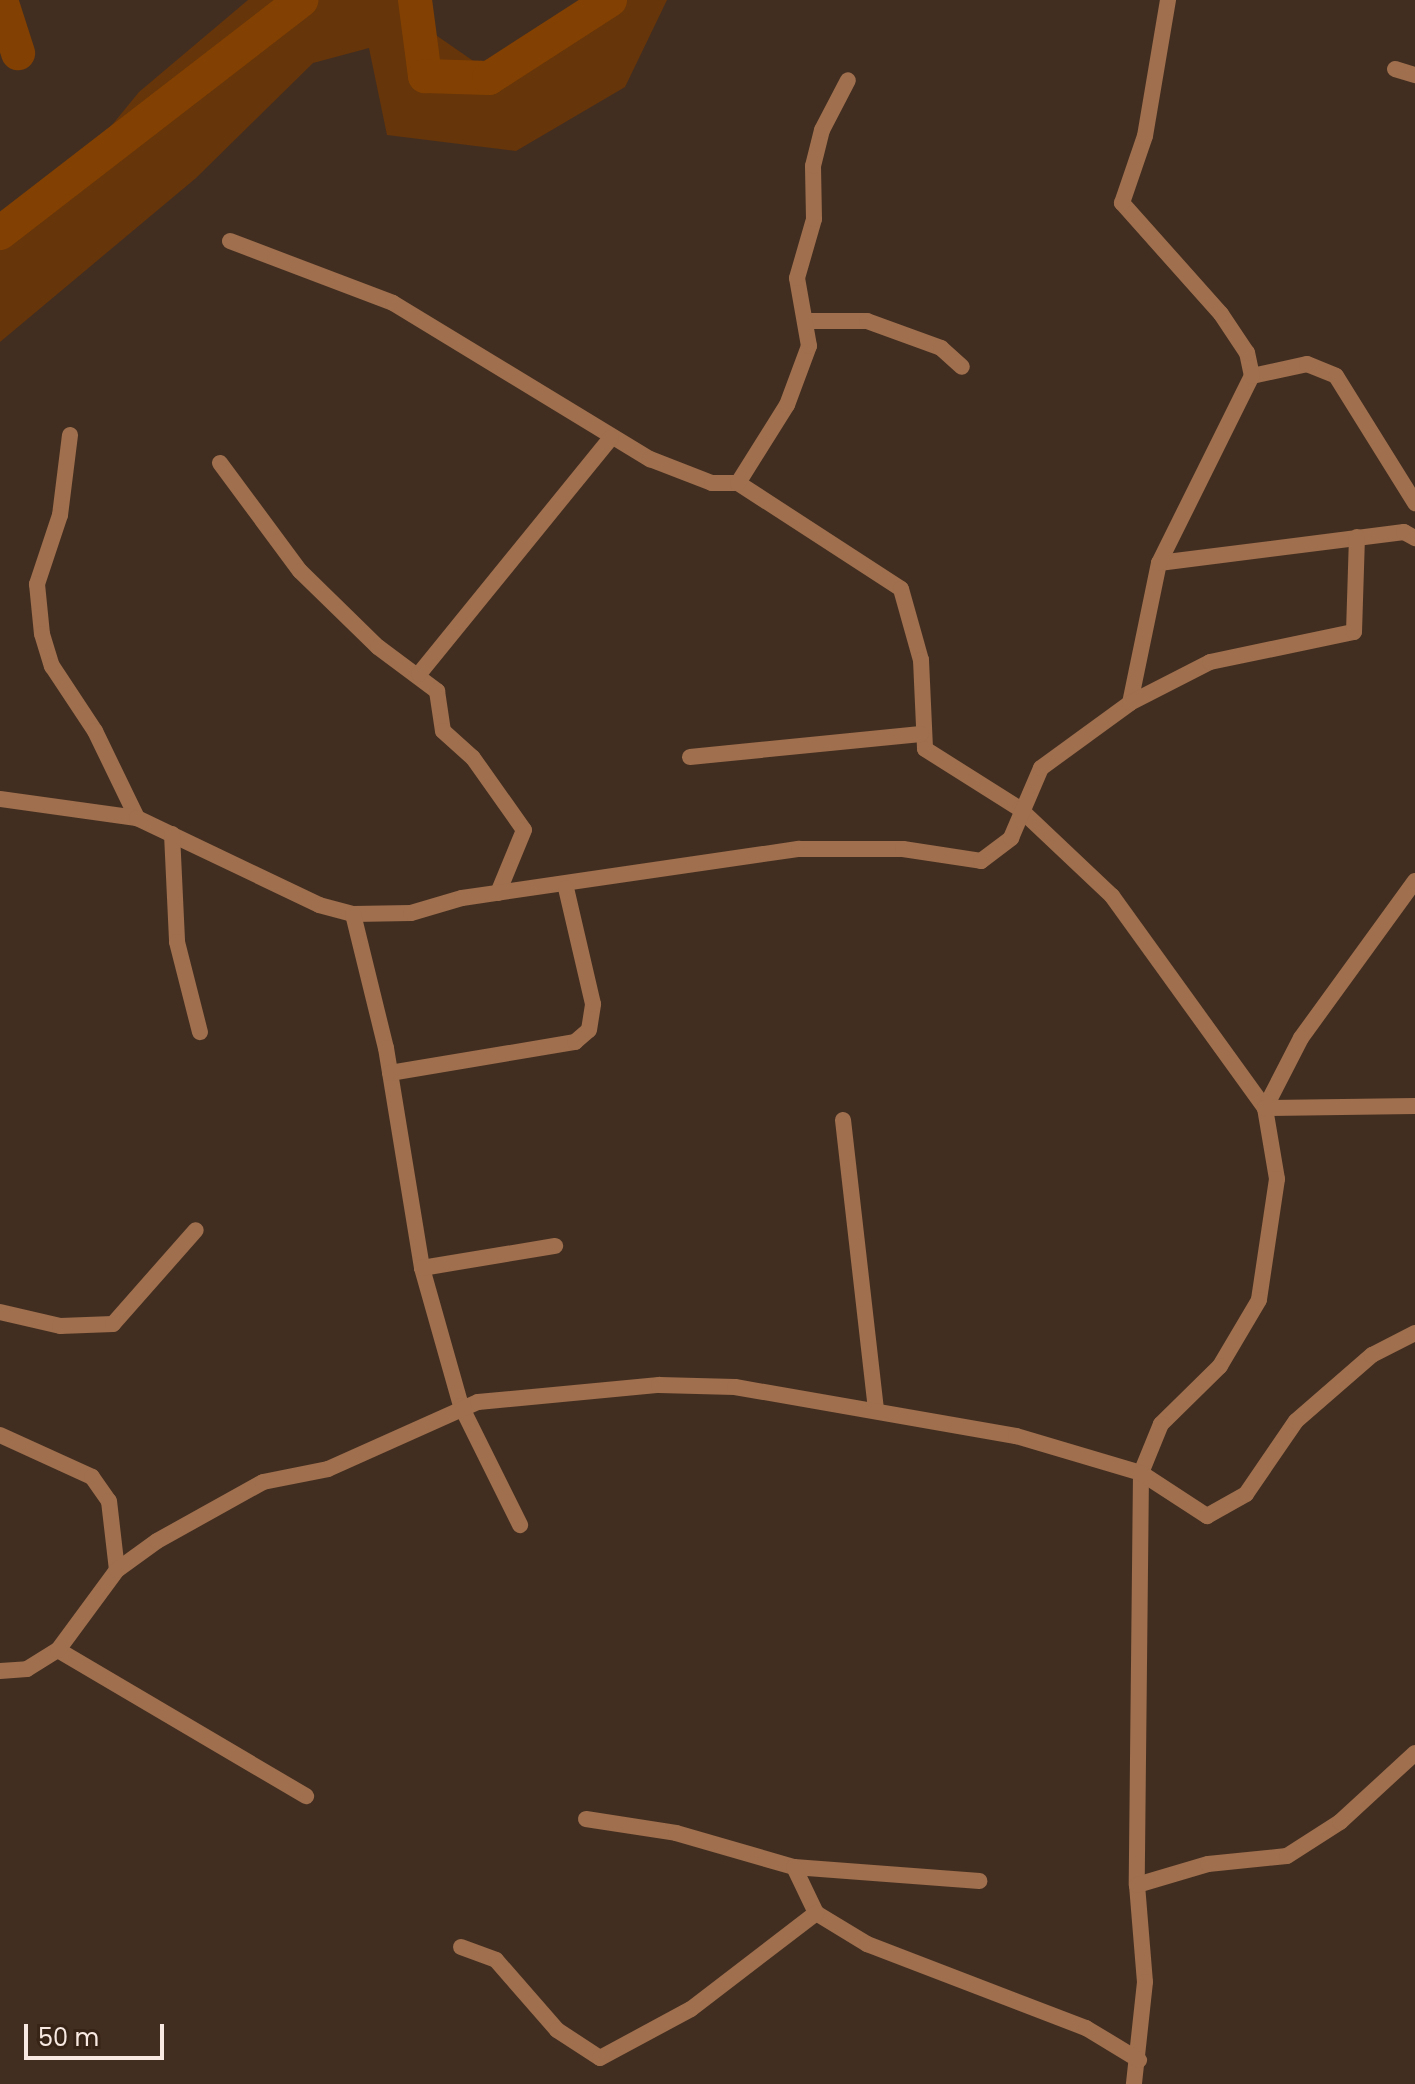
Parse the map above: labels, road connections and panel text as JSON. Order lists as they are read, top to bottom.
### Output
{
  "scale_bar": "50 m"
}
